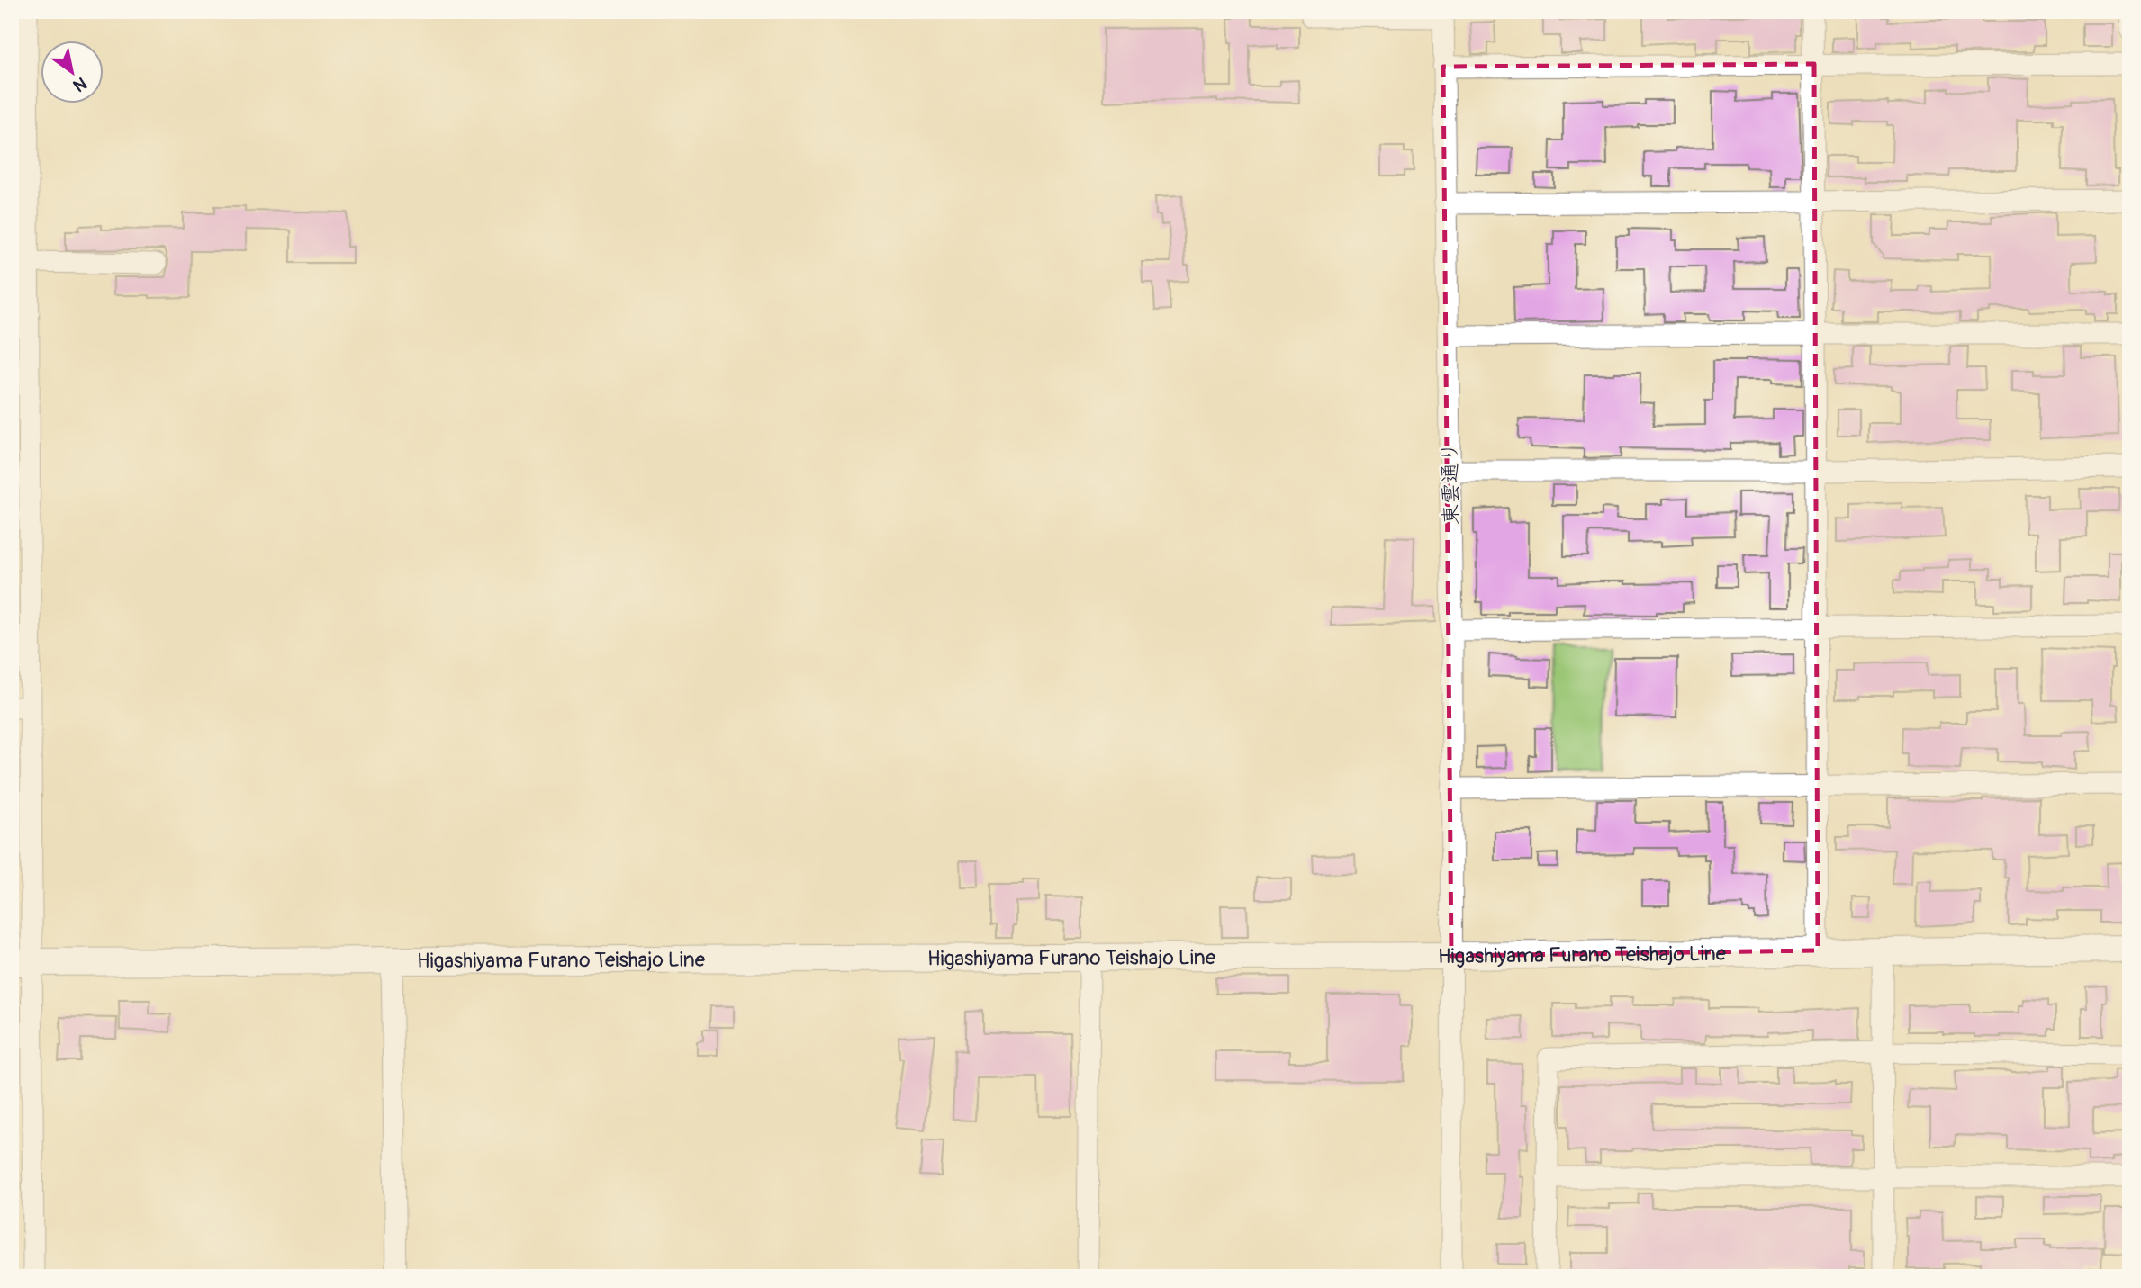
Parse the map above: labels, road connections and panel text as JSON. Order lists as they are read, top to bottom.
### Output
{
  "streets": {
    "main road": ["Higashiyama Furano Teishajo Line"],
    "street": ["東雲通り"]
  },
  "crossings": [
    ["東雲通り", "Higashiyama Furano Teishajo Line"]
  ],
  "north": "bottom right"
}
